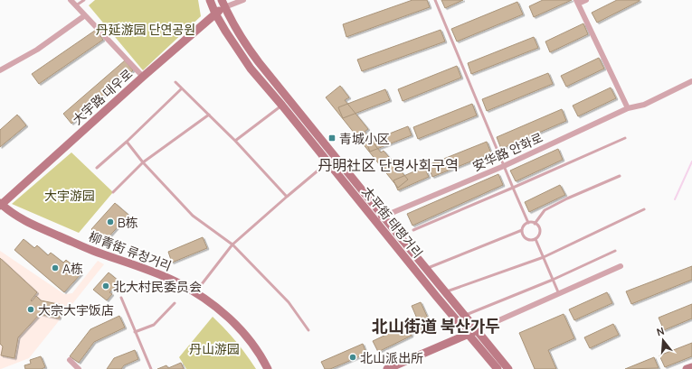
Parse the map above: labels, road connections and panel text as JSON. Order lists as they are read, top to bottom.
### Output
{
  "streets": {
    "main road": ["大宇路 대우로", "太平街 태평거리", "柳青街 류청거리"],
    "street": ["安华路 안화로"]
  },
  "crossings": [
    ["大宇路 대우로", "太平街 태평거리"],
    ["大宇路 대우로", "柳青街 류청거리"],
    ["安华路 안화로", "太平街 태평거리"]
  ],
  "districts": ["丹明社区 단명사회구역", "北山街道 북산가두"],
  "parks": ["丹延游园 단연공원", "大宇游园", "丹山游园"],
  "places": {
    "transit": ["青城小区"],
    "other": [
      "B栋",
      "A栋",
      "北大村民委员会",
      "大宗大宇饭店",
      "北山派出所"
    ]
  },
  "north": "top"
}
